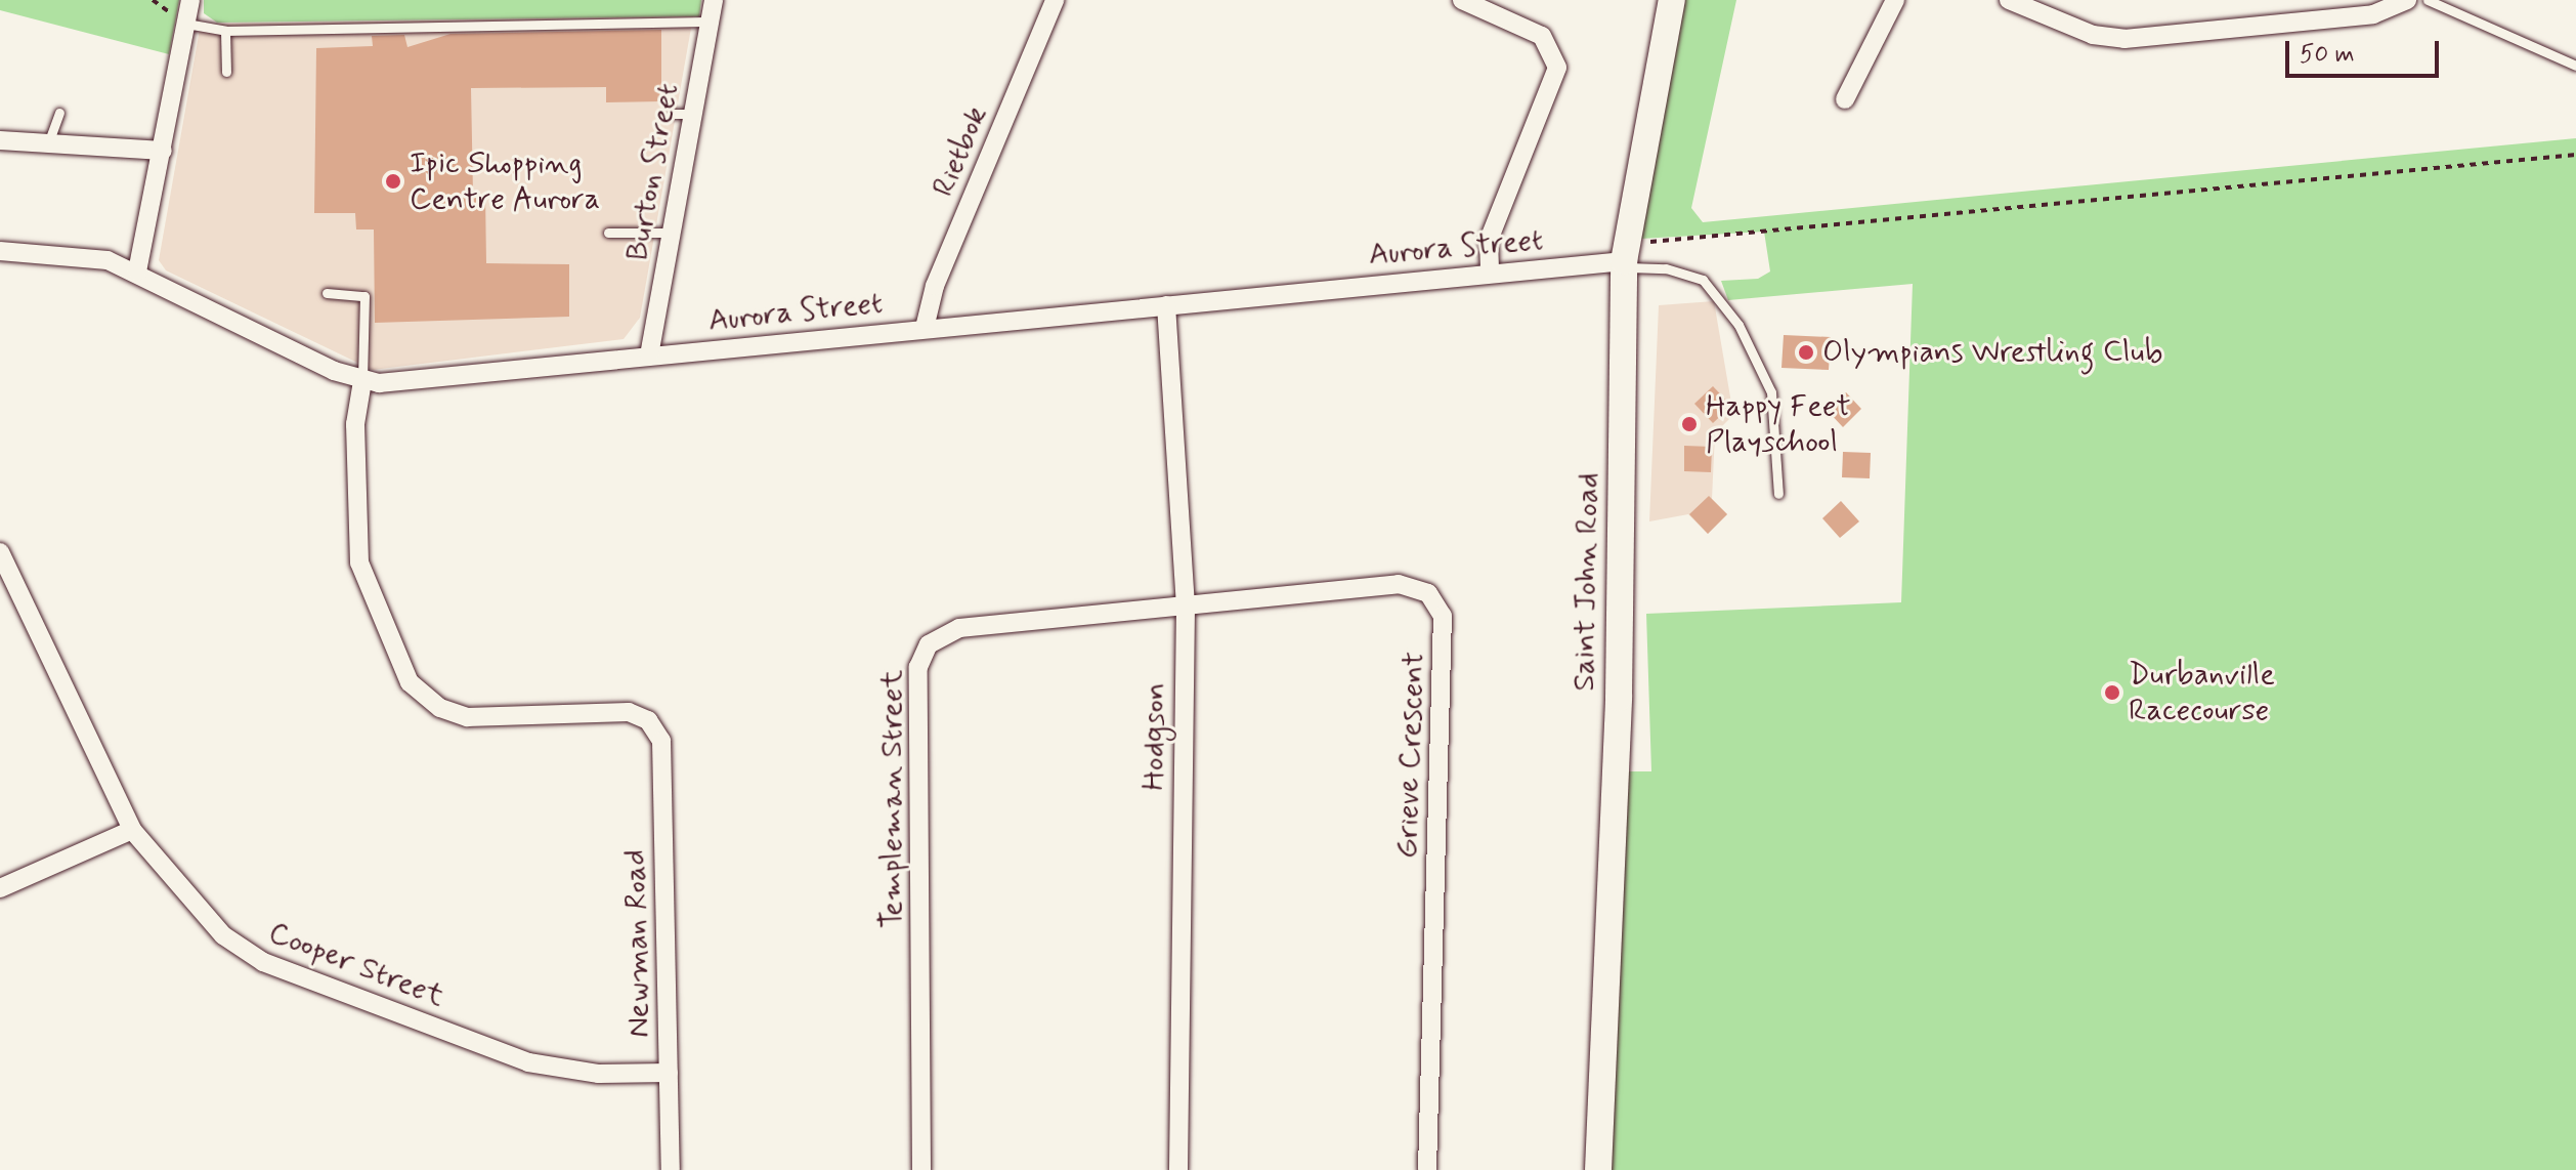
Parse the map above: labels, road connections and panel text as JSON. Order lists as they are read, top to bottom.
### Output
{
  "streets": {
    "main road": ["Saint John Road"],
    "street": [
      "Rietbok",
      "Burton Street",
      "Aurora Street",
      "Hodgson",
      "Grieve Crescent",
      "Templeman Street",
      "Newman Road",
      "Cooper Street"
    ]
  },
  "crossings": [
    ["Rietbok", "Aurora Street"],
    ["Burton Street", "Aurora Street"],
    ["Aurora Street", "Saint John Road"],
    ["Aurora Street", "Hodgson"],
    ["Aurora Street", "Newman Road"],
    ["Hodgson", "Grieve Crescent"],
    ["Hodgson", "Templeman Street"],
    ["Grieve Crescent", "Templeman Street"],
    ["Newman Road", "Cooper Street"]
  ],
  "places": [
    "Ipic Shopping Centre Aurora",
    "Olympians Wrestling Club",
    "Happy Feet Playschool",
    "Durbanville Racecourse"
  ],
  "scale_bar": "50 m"
}
